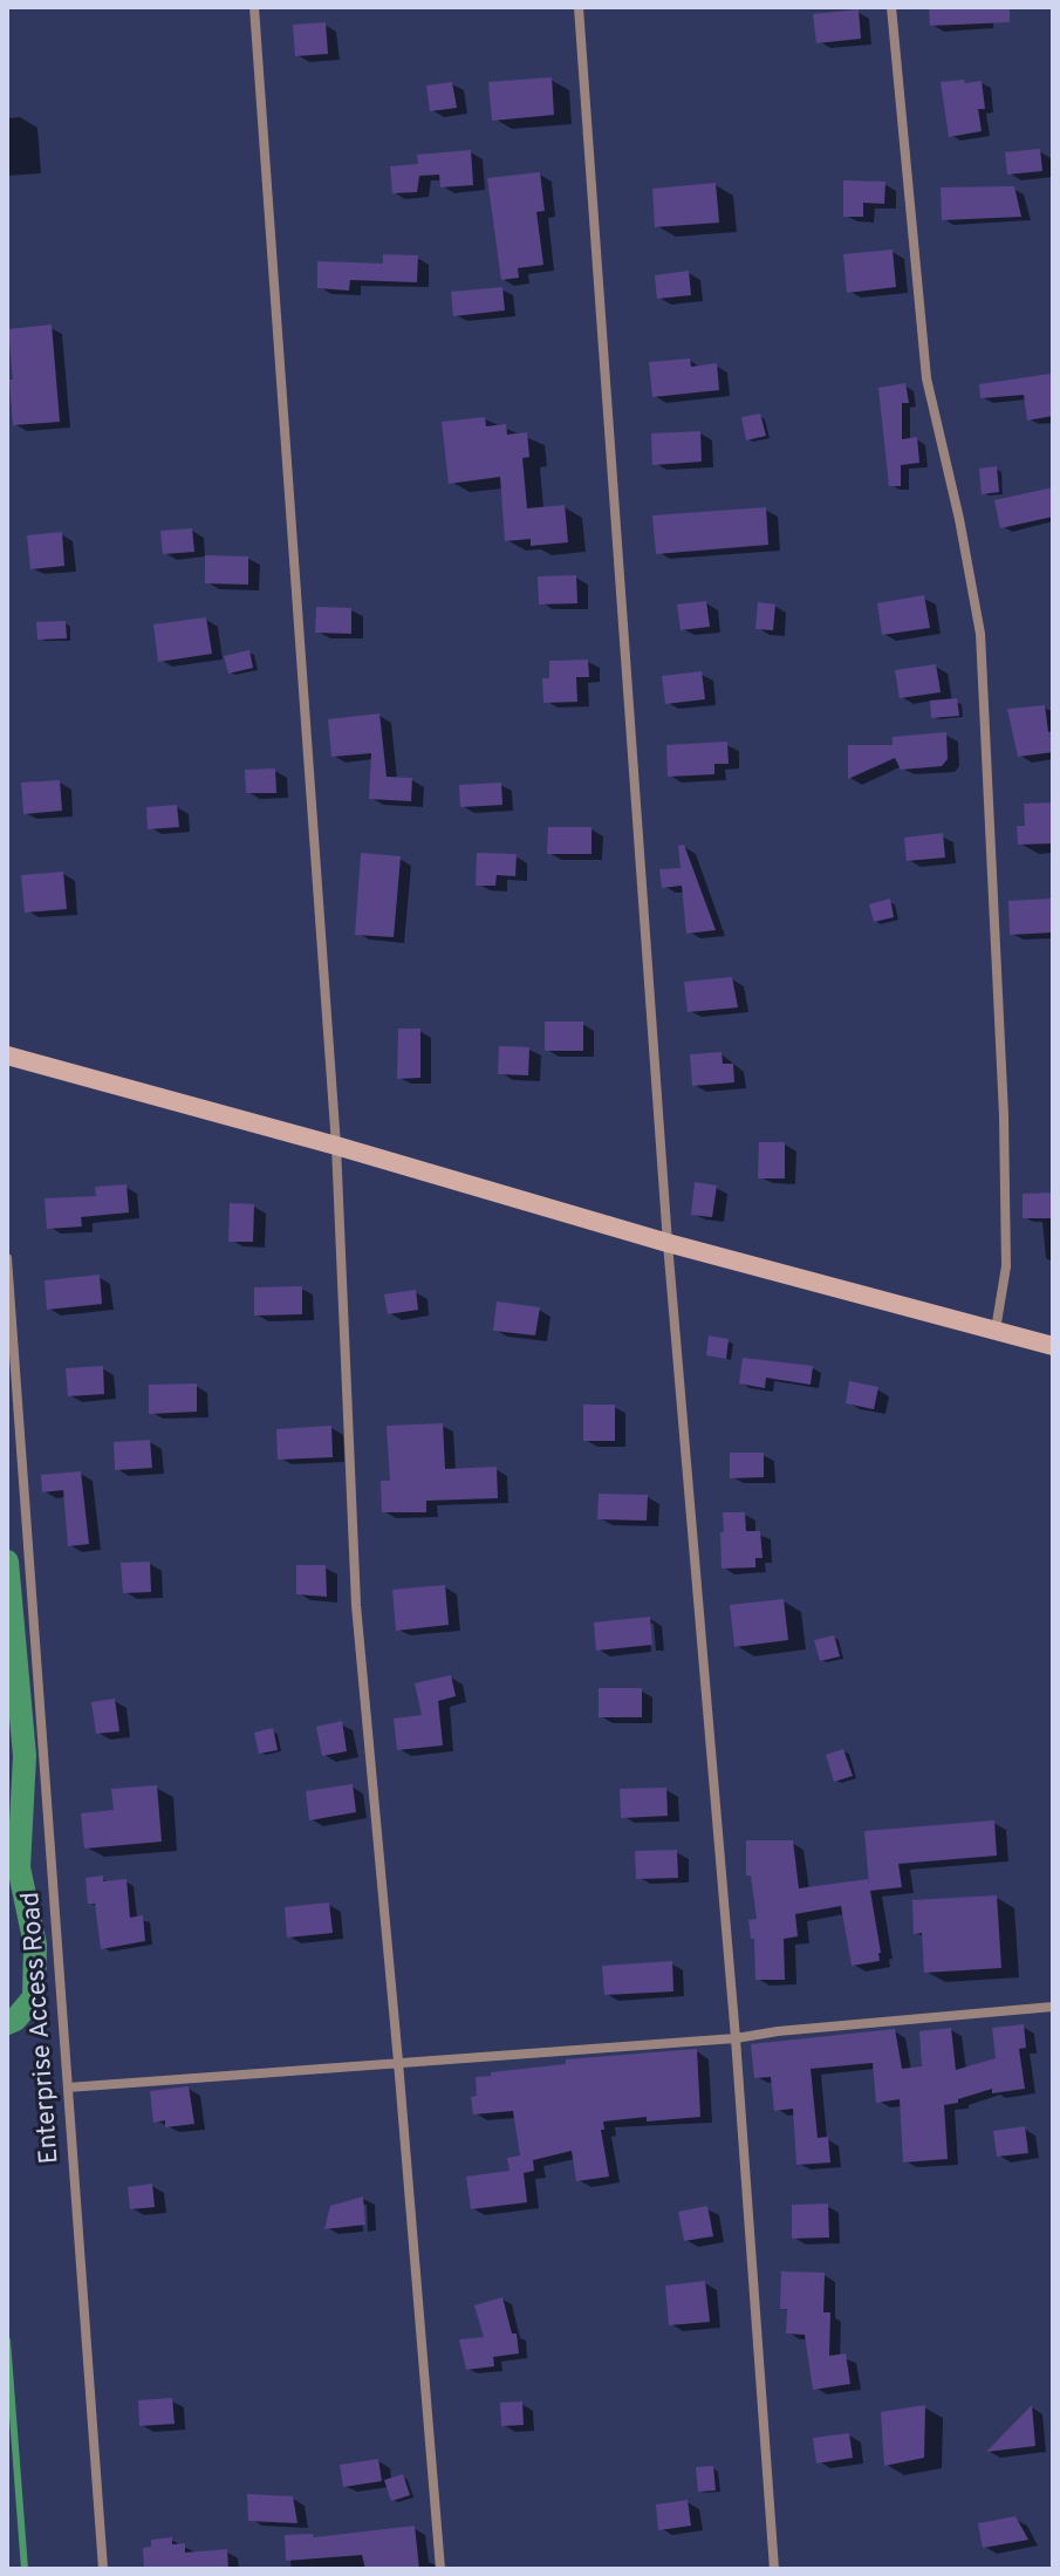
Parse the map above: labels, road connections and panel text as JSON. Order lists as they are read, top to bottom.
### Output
{
  "streets": {
    "street": ["Enterprise Access Road"]
  }
}
